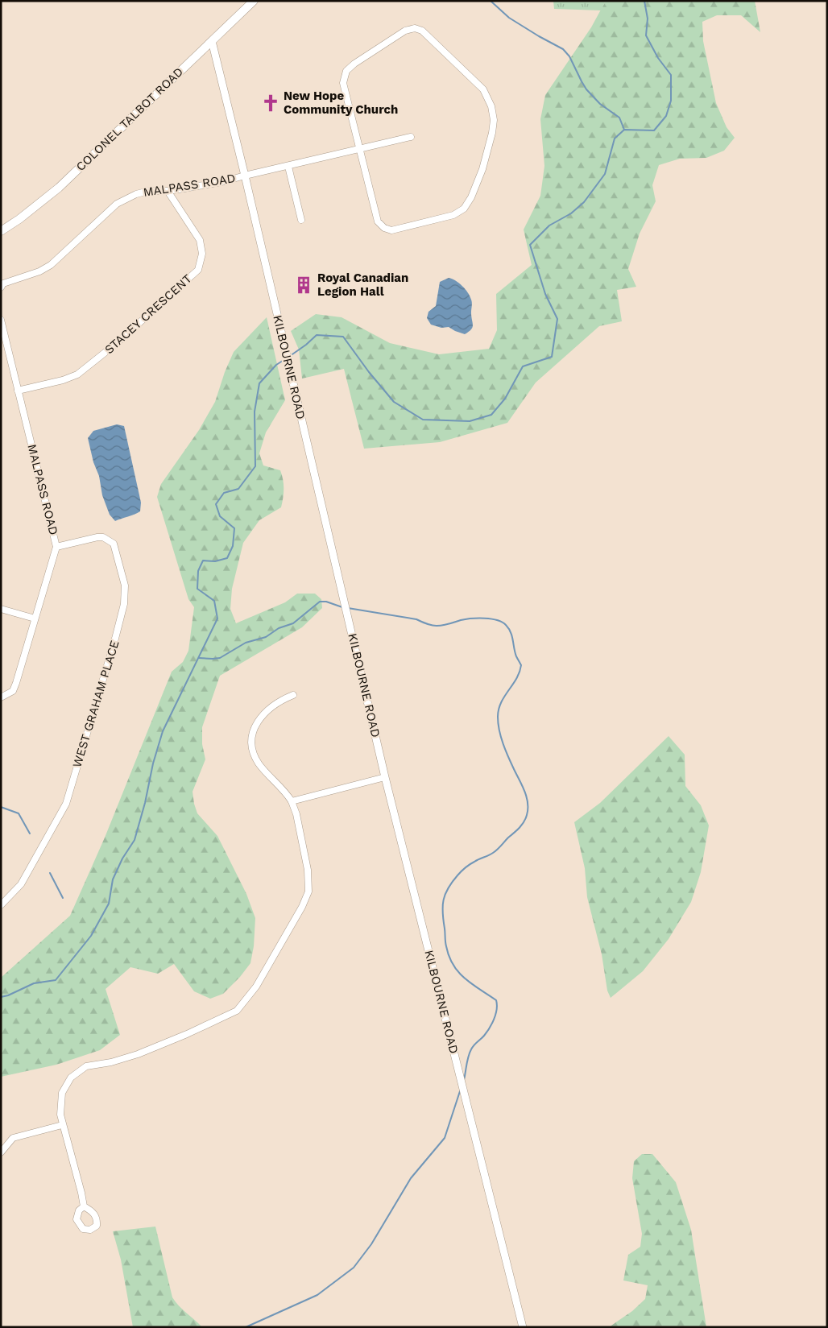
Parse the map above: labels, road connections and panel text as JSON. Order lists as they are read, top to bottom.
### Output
{
  "streets": {
    "main road": ["COLONEL TALBOT ROAD"],
    "street": [
      "MALPASS ROAD",
      "STACEY CRESCENT",
      "KILBOURNE ROAD",
      "WEST GRAHAM PLACE"
    ]
  },
  "crossings": [
    ["COLONEL TALBOT ROAD", "KILBOURNE ROAD"],
    ["MALPASS ROAD", "STACEY CRESCENT"],
    ["MALPASS ROAD", "KILBOURNE ROAD"],
    ["MALPASS ROAD", "WEST GRAHAM PLACE"]
  ],
  "places": {
    "church": ["New Hope Community Church"],
    "building": ["Royal Canadian Legion Hall"]
  }
}
